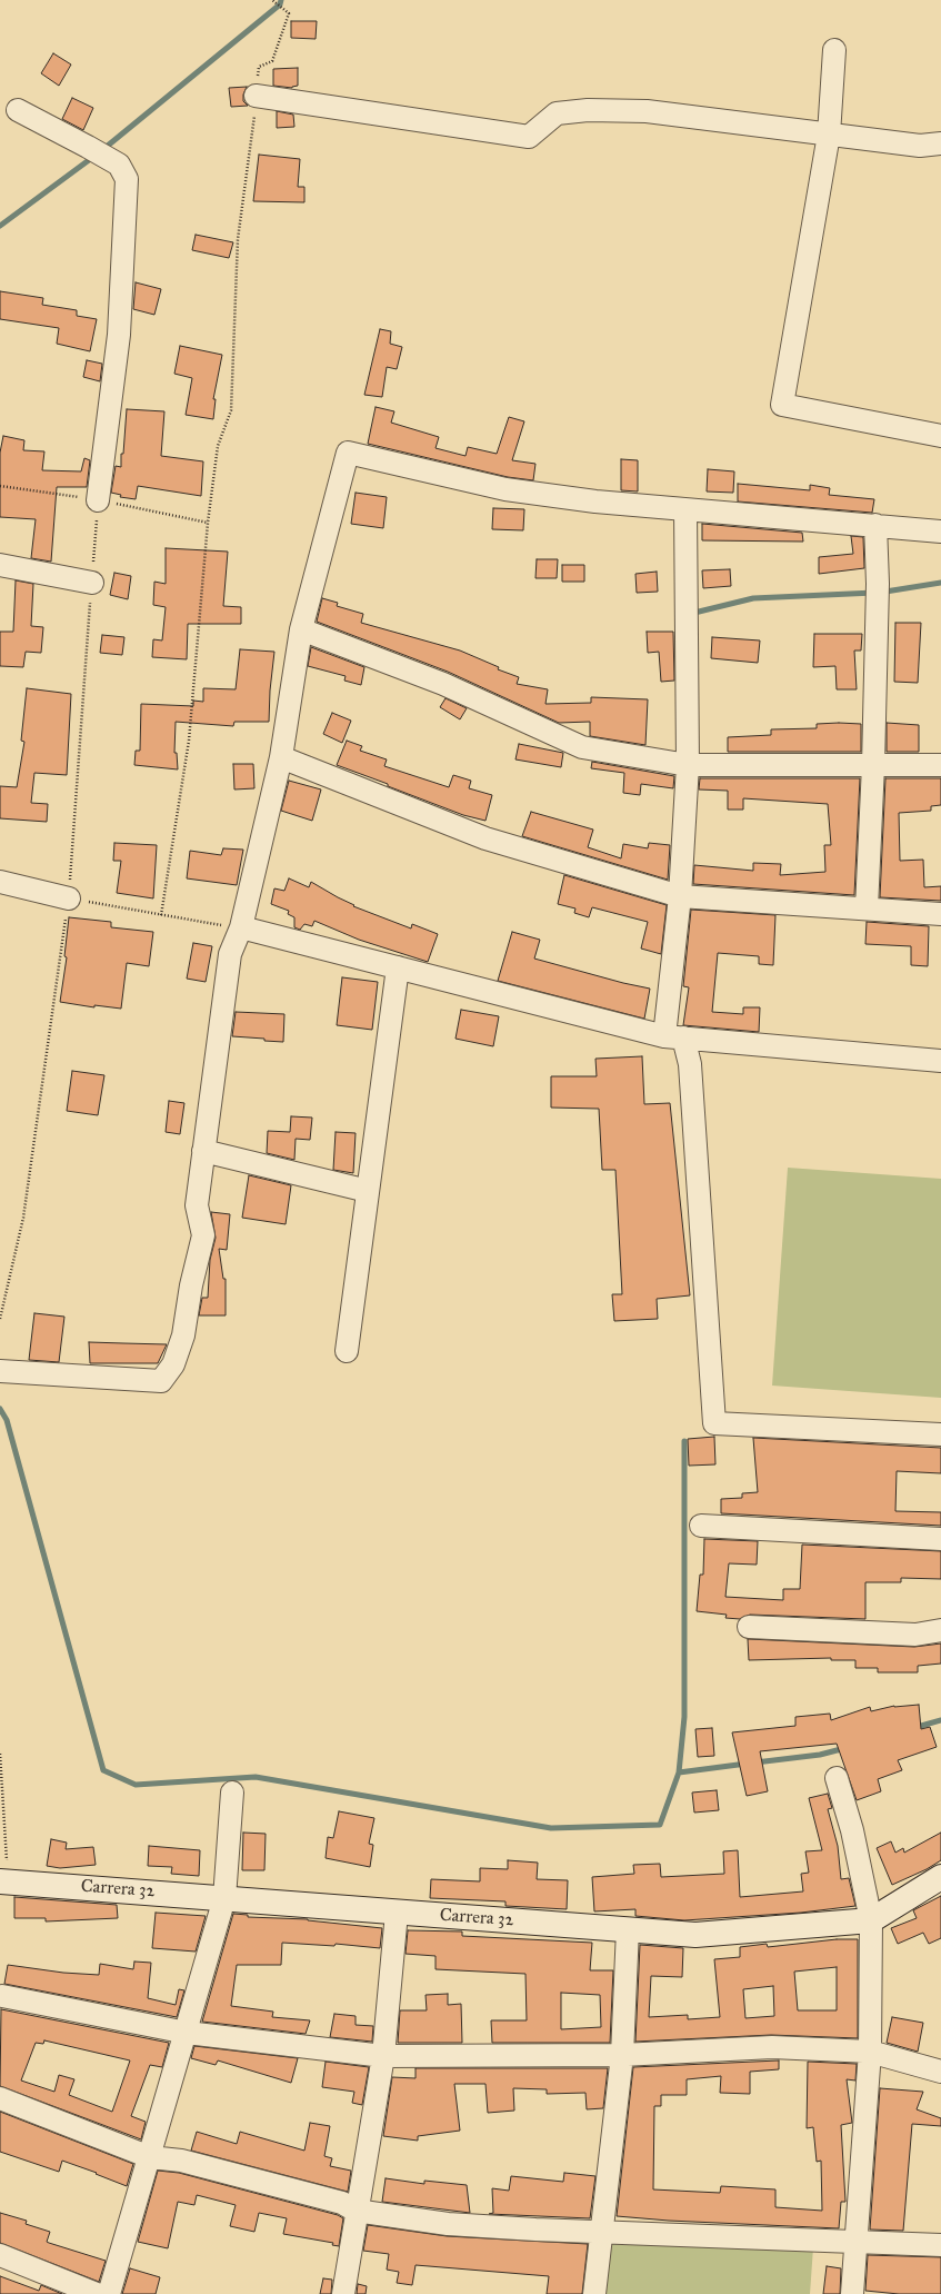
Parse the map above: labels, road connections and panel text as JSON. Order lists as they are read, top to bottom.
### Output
{
  "streets": {
    "main road": ["Carrera 32"]
  }
}
